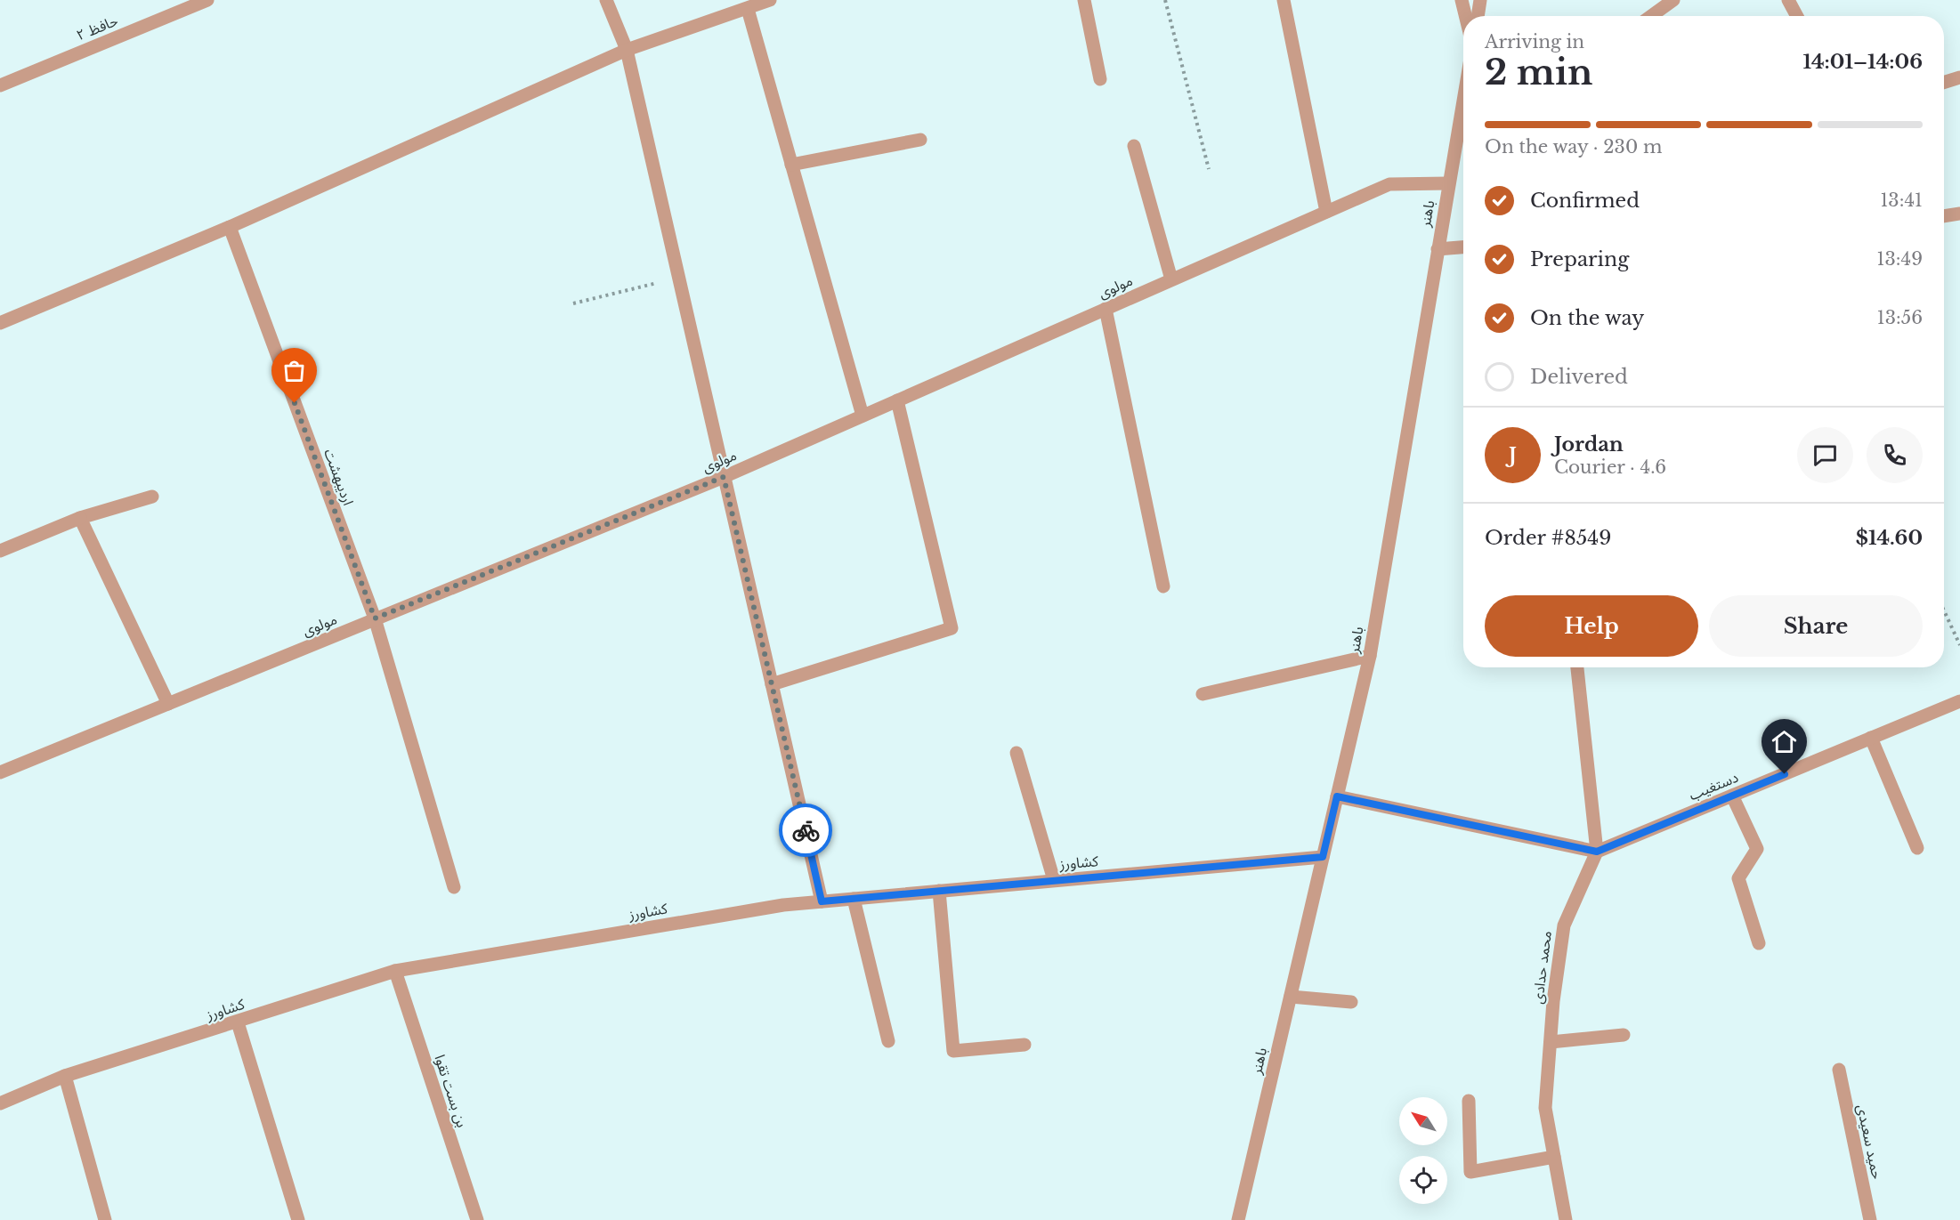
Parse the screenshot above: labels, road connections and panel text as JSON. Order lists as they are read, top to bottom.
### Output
{
  "streets": {
    "street": [
      "حافظ ۲",
      "باهنر",
      "مولوی",
      "اردیبهشت",
      "دستغیب",
      "کشاورز",
      "محمد حدادی",
      "بن بست تقوا",
      "حمید سعیدی"
    ]
  },
  "crossings": [
    ["باهنر", "مولوی"],
    ["باهنر", "کشاورز"],
    ["مولوی", "اردیبهشت"],
    ["دستغیب", "محمد حدادی"],
    ["کشاورز", "بن بست تقوا"]
  ],
  "north": "top left",
  "page": {
    "heading": ["2 min", "Arriving in", "14:01–14:06"],
    "panel": [
      "Jordan",
      "Courier · 4.6",
      "Order #8549",
      "$14.60"
    ],
    "bar": "On the way · 230 m",
    "list": [
      ["Confirmed", "13:41"],
      ["Preparing", "13:49"],
      ["On the way", "13:56"],
      "Delivered"
    ],
    "round": "J",
    "buttons": ["Help", "Share"]
  }
}
